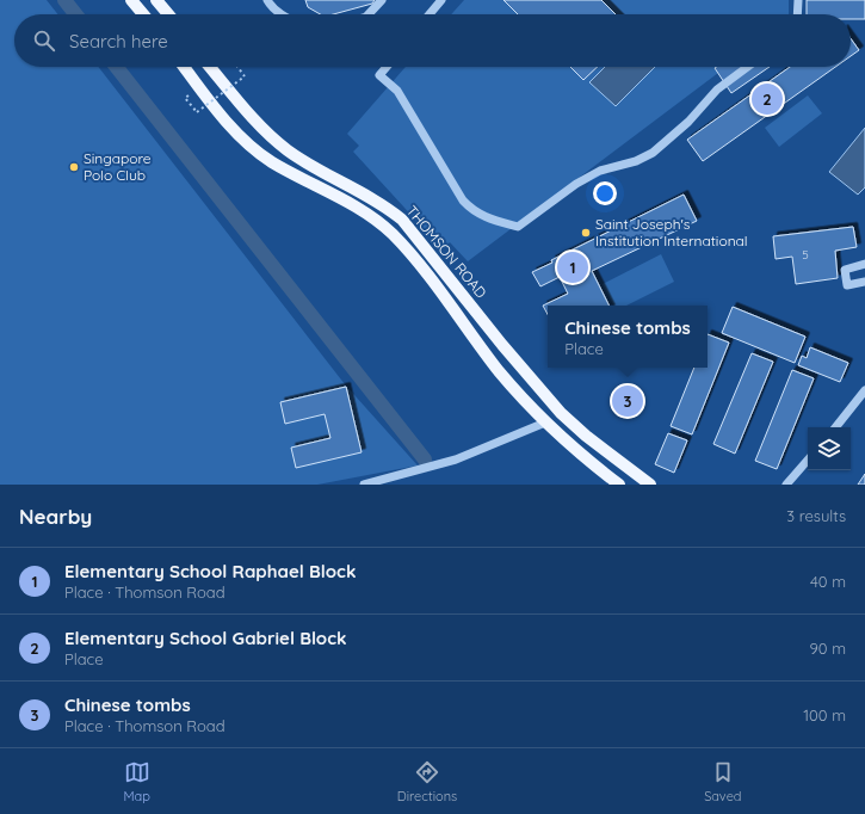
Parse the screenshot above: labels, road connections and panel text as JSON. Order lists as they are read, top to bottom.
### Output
{
  "streets": {
    "main road": ["THOMSON ROAD"]
  },
  "places": ["Singapore Polo Club", "Saint Joseph's Institution International"],
  "house_numbers": ["5"],
  "page": {
    "search": "Search here",
    "pins": ["2", "1", "3"],
    "popup": ["Chinese tombs", "Place"],
    "heading": ["Nearby", "3 results"],
    "list": [
      {
        "mark": "1",
        "name": "Elementary School Raphael Block",
        "note": "Place · Thomson Road",
        "value": "40 m"
      },
      {
        "mark": "2",
        "name": "Elementary School Gabriel Block",
        "note": "Place",
        "value": "90 m"
      },
      {
        "mark": "3",
        "name": "Chinese tombs",
        "note": "Place · Thomson Road",
        "value": "100 m"
      }
    ],
    "nav": ["Map", "Directions", "Saved"]
  }
}
